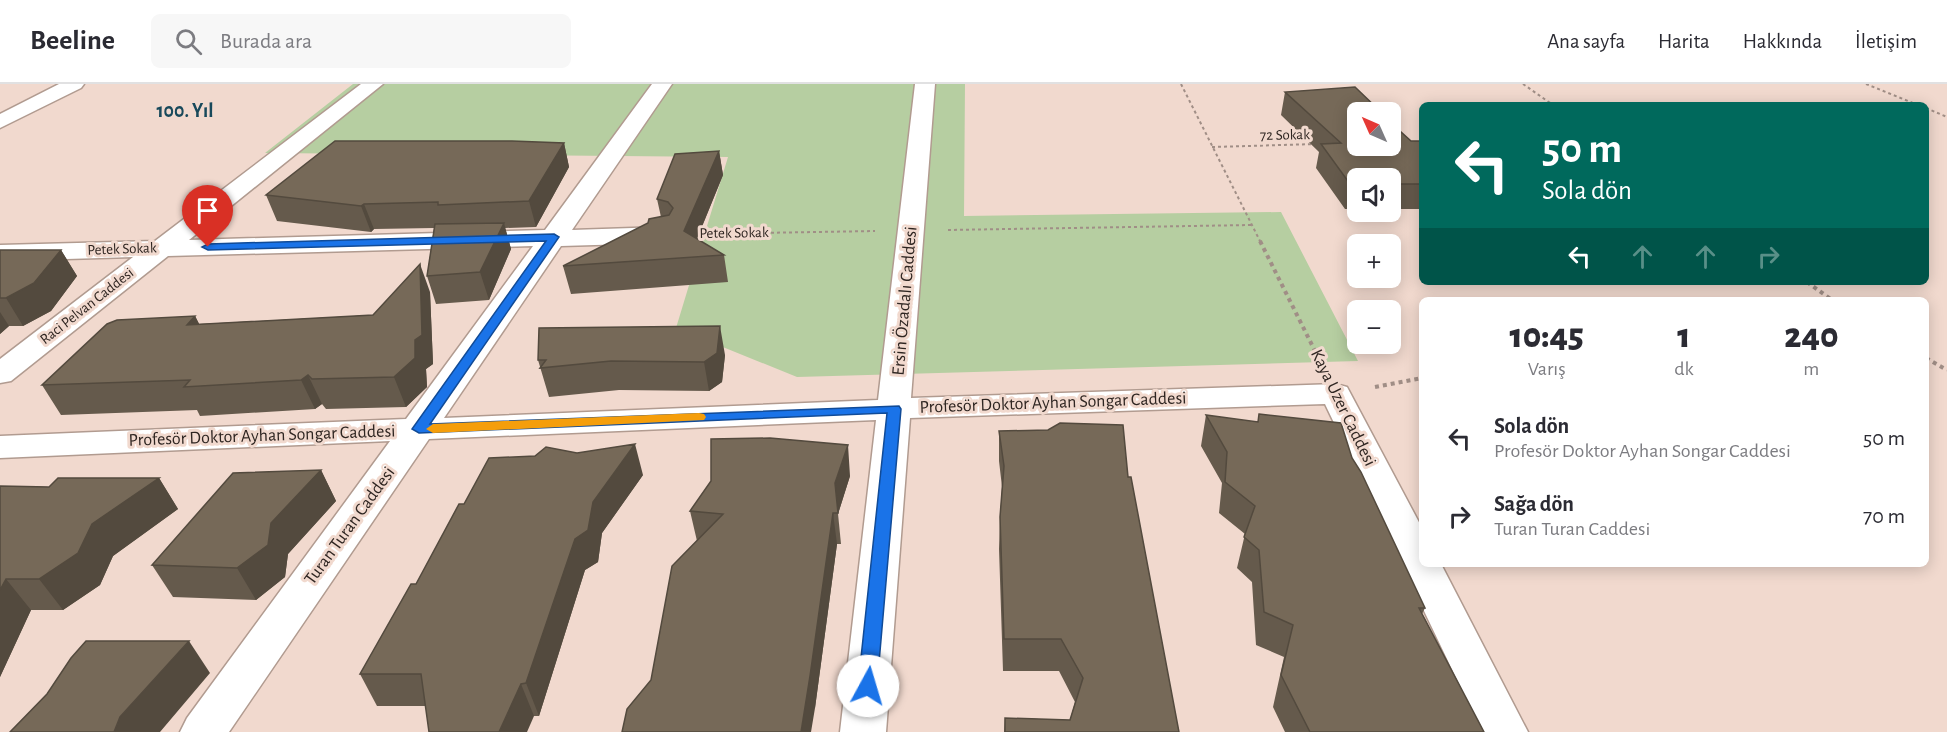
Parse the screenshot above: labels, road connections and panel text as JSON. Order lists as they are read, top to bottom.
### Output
{
  "streets": {
    "street": [
      "Petek Sokak",
      "Ersin Özadalı Caddesi",
      "Raci Pelvan Caddesi",
      "Profesör Doktor Ayhan Songar Caddesi",
      "Kaya Uzer Caddesi",
      "Turan Turan Caddesi"
    ],
    "path": ["72 Sokak"]
  },
  "crossings": [
    ["72 Sokak", "Kaya Uzer Caddesi"],
    ["Petek Sokak", "Ersin Özadalı Caddesi"],
    ["Petek Sokak", "Raci Pelvan Caddesi"],
    ["Petek Sokak", "Kaya Uzer Caddesi"],
    ["Petek Sokak", "Turan Turan Caddesi"],
    ["Ersin Özadalı Caddesi", "Profesör Doktor Ayhan Songar Caddesi"],
    ["Profesör Doktor Ayhan Songar Caddesi", "Kaya Uzer Caddesi"],
    ["Profesör Doktor Ayhan Songar Caddesi", "Turan Turan Caddesi"]
  ],
  "districts": ["100. Yıl"],
  "north": "top left",
  "page": {
    "header": "Beeline",
    "search": "Burada ara",
    "nav": [
      "Ana sayfa",
      "Harita",
      "Hakkında",
      "İletişim"
    ],
    "map_buttons": ["+", "−"],
    "turn": ["50 m", "Sola dön"],
    "eta": [
      "10:45",
      "Varış",
      "1",
      "dk",
      "240",
      "m"
    ],
    "list": [
      {
        "name": "Sola dön",
        "note": "Profesör Doktor Ayhan Songar Caddesi",
        "value": "50 m"
      },
      {
        "name": "Sağa dön",
        "note": "Turan Turan Caddesi",
        "value": "70 m"
      }
    ]
  }
}
